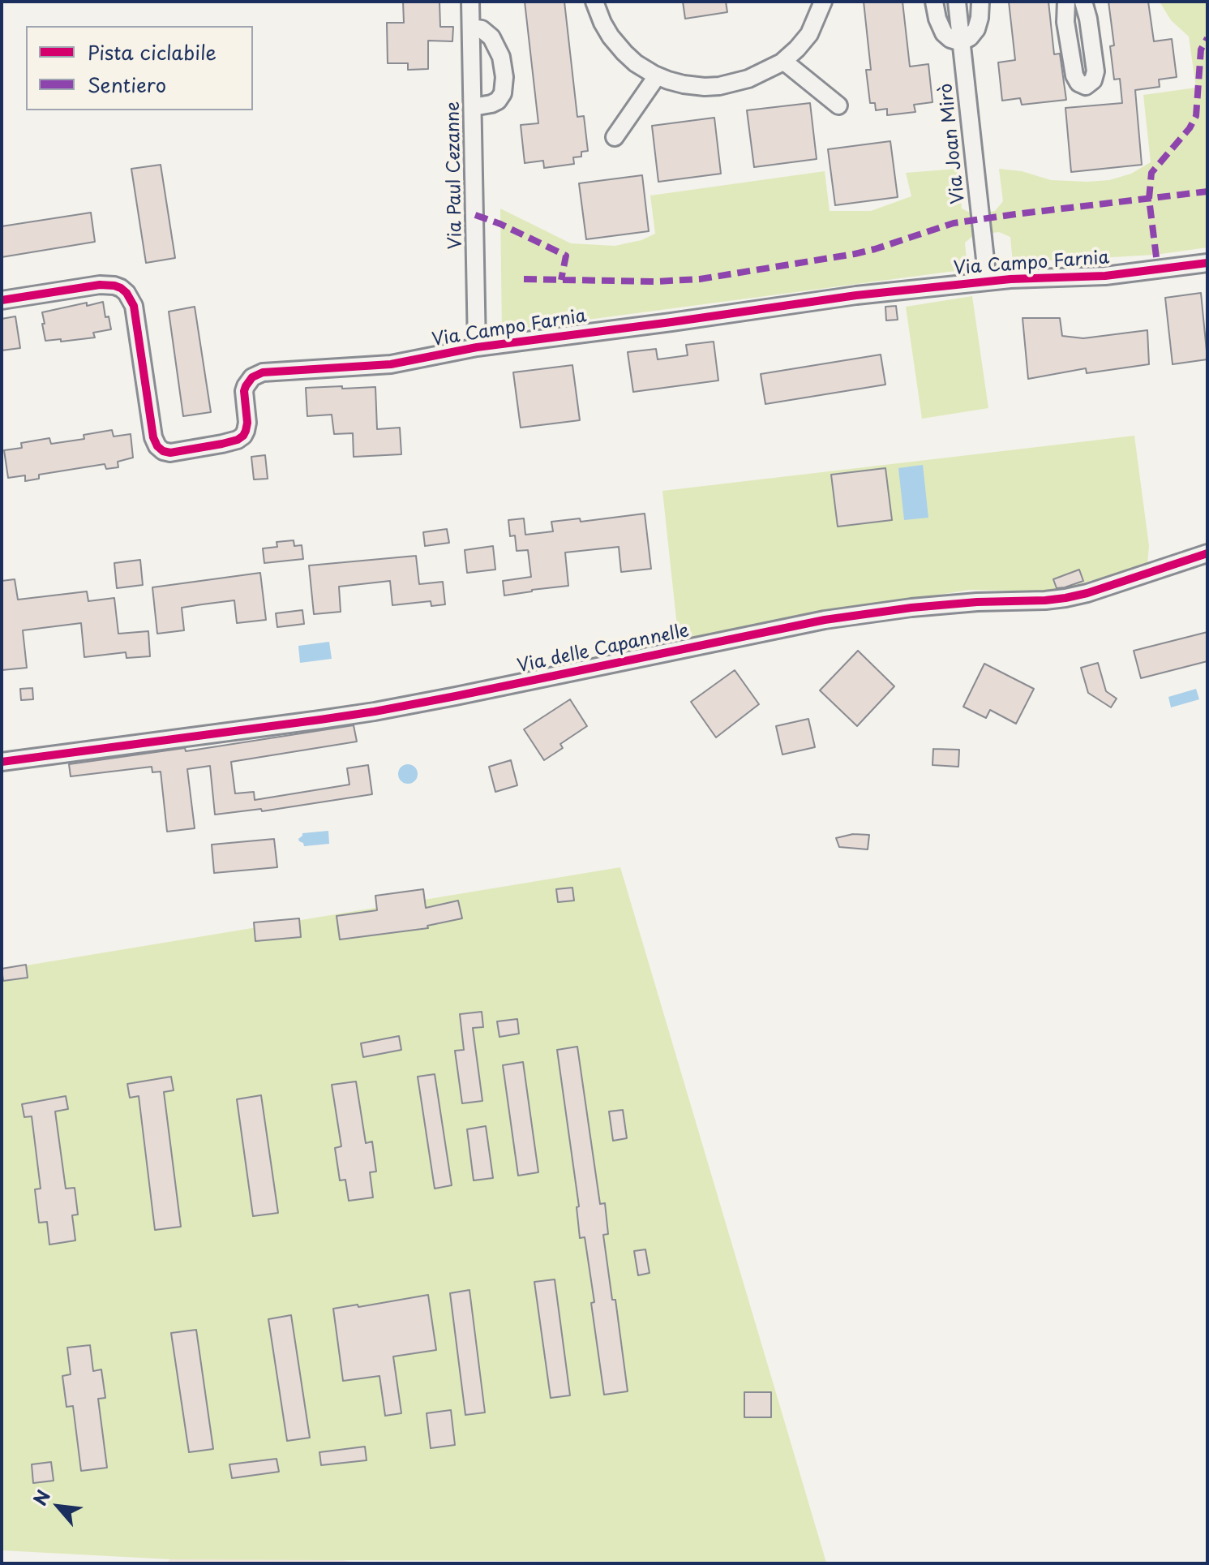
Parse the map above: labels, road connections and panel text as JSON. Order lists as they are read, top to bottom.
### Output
{
  "streets": {
    "street": [
      "Via Joan Mirò",
      "Via Paul Cezanne",
      "Via Campo Farnia",
      "Via delle Capannelle"
    ]
  },
  "crossings": [
    ["Via Joan Mirò", "Via Campo Farnia"],
    ["Via Paul Cezanne", "Via Campo Farnia"]
  ],
  "legend": ["Pista ciclabile", "Sentiero"],
  "north": "top left"
}
